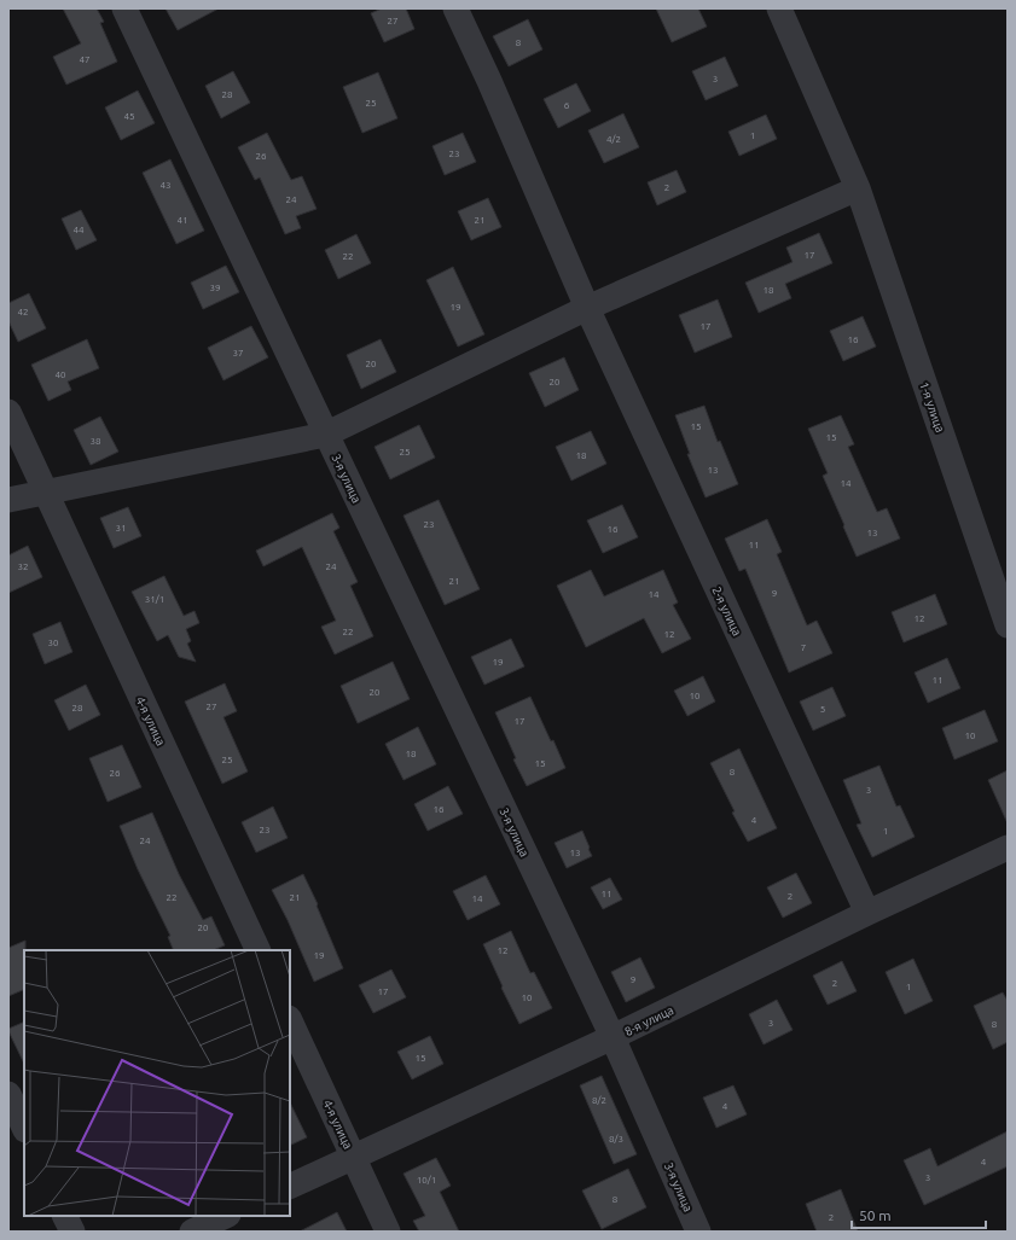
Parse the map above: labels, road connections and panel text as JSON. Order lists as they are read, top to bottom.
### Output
{
  "streets": {
    "street": [
      "1-я улица",
      "3-я улица",
      "2-я улица",
      "4-я улица",
      "8-я улица"
    ]
  },
  "crossings": [
    ["3-я улица", "8-я улица"],
    ["2-я улица", "8-я улица"],
    ["4-я улица", "8-я улица"]
  ],
  "house_numbers": [
    "27",
    "8",
    "47",
    "3",
    "28",
    "25",
    "6",
    "45",
    "1",
    "4/2",
    "23",
    "26",
    "43",
    "2",
    "24",
    "41",
    "21",
    "44",
    "17",
    "22",
    "39",
    "18",
    "19",
    "42",
    "17",
    "16",
    "37",
    "20",
    "40",
    "20",
    "15",
    "15",
    "38",
    "25",
    "18",
    "13",
    "14",
    "23",
    "31",
    "16",
    "13",
    "11",
    "32",
    "24",
    "21",
    "9",
    "14",
    "31/1",
    "12",
    "22",
    "12",
    "30",
    "7",
    "19",
    "11",
    "20",
    "10",
    "27",
    "28",
    "5",
    "17",
    "10",
    "18",
    "25",
    "15",
    "8",
    "26",
    "3",
    "16",
    "4",
    "23",
    "1",
    "24",
    "13",
    "11",
    "2",
    "22",
    "21",
    "14",
    "20",
    "12",
    "19",
    "9",
    "2",
    "1",
    "17",
    "10",
    "3",
    "8",
    "15",
    "8/2",
    "4",
    "8/3",
    "4",
    "3",
    "10/1",
    "8",
    "2"
  ],
  "scale_bar": "50 m"
}
